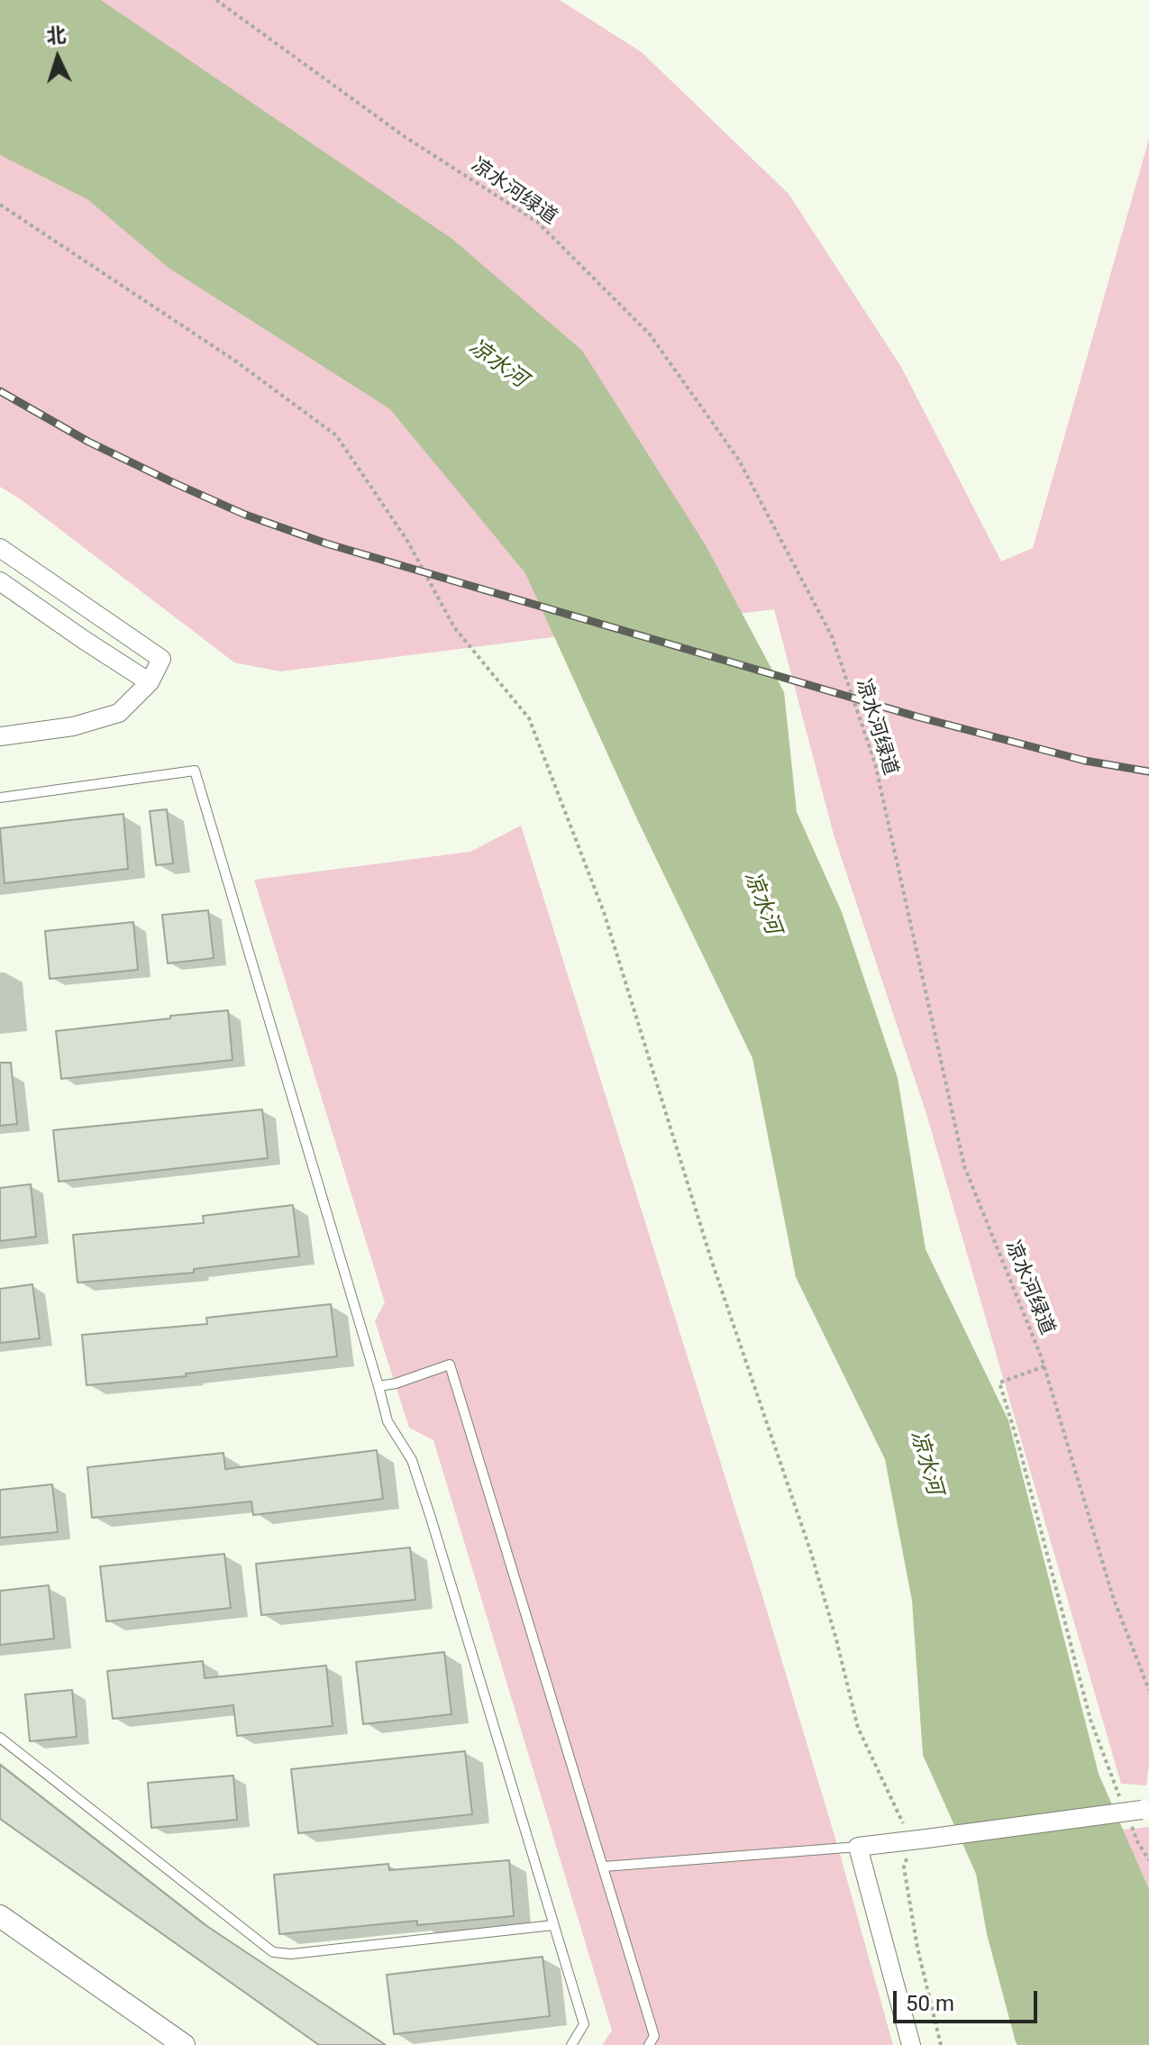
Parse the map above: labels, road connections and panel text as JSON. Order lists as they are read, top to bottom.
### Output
{
  "streets": {
    "path": ["凉水河绿道"]
  },
  "water": ["凉水河"],
  "scale_bar": "50 m",
  "north": "top"
}
